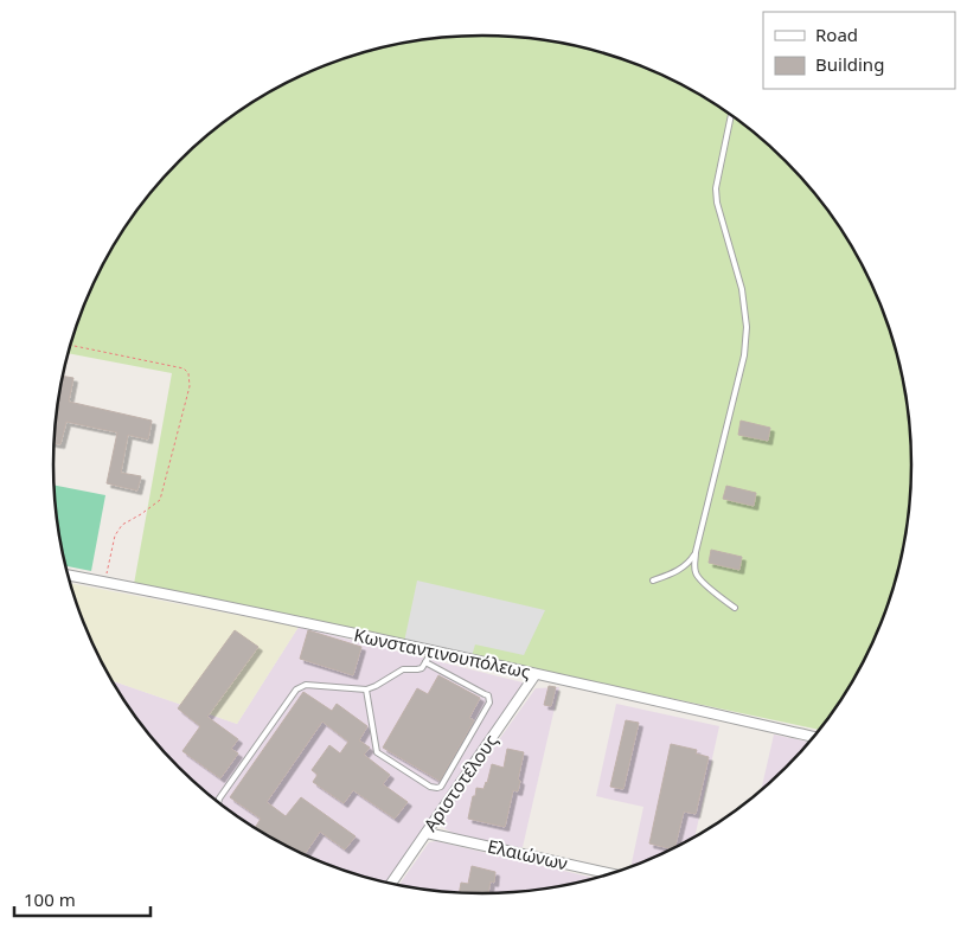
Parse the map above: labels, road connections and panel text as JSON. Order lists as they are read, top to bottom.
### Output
{
  "streets": {
    "street": ["Κωνσταντινουπόλεως", "Αριστοτέλους", "Ελαιώνων"]
  },
  "crossings": [
    ["Κωνσταντινουπόλεως", "Αριστοτέλους"],
    ["Αριστοτέλους", "Ελαιώνων"]
  ],
  "legend": ["Road", "Building"],
  "scale_bar": "100 m"
}
